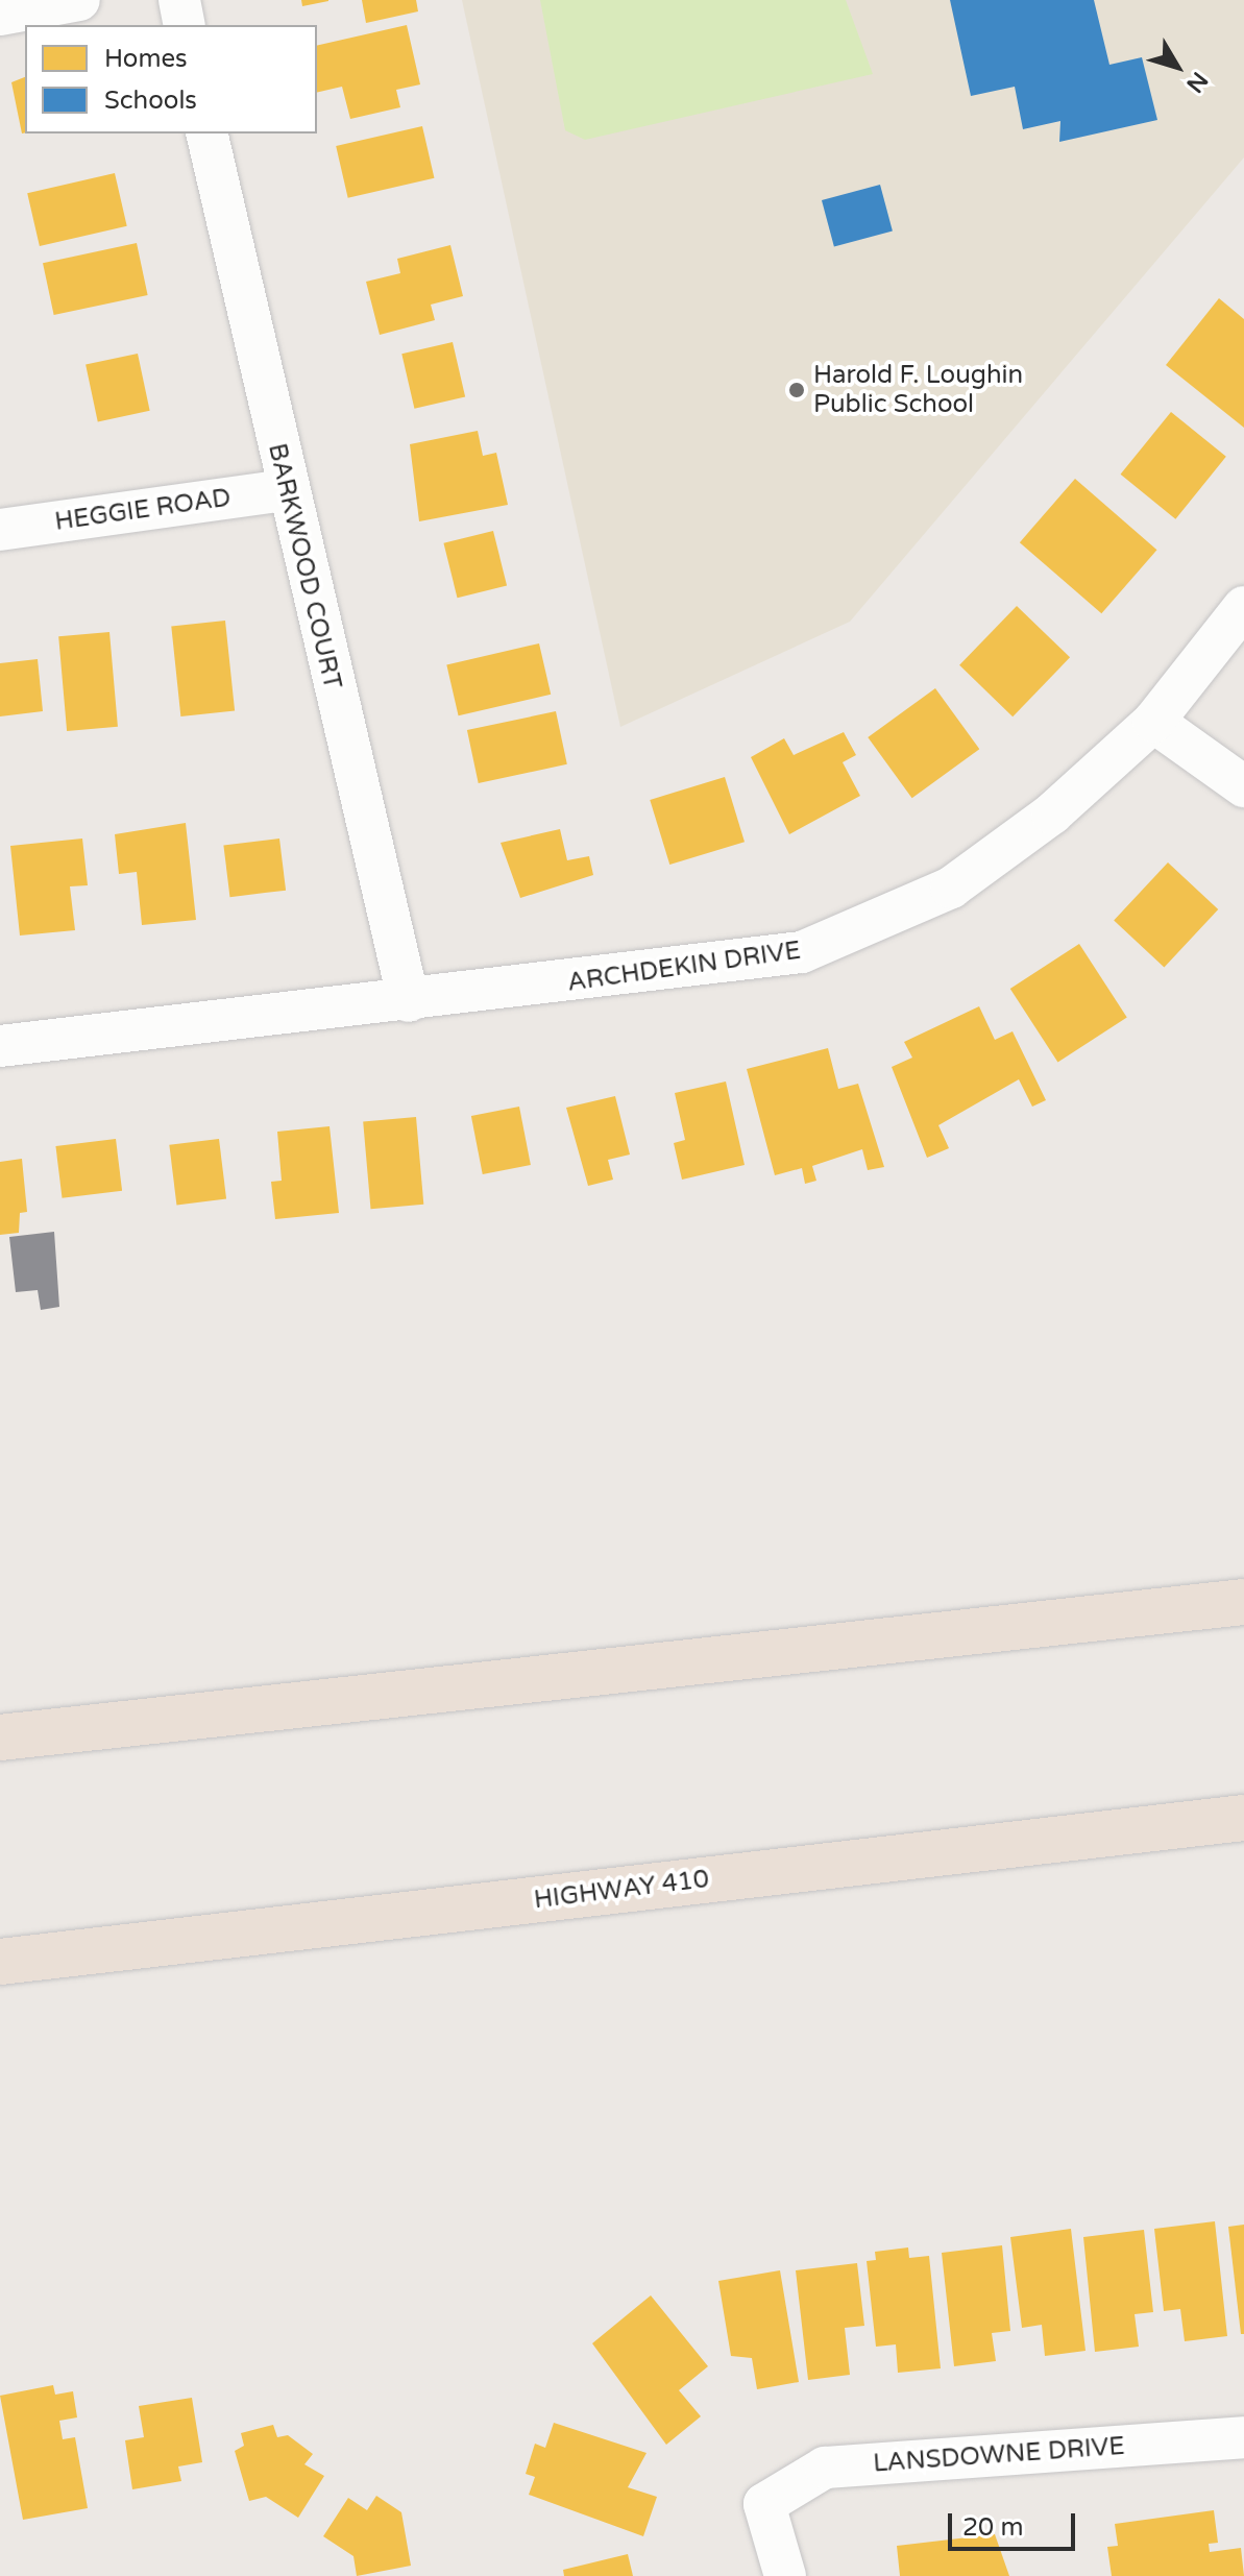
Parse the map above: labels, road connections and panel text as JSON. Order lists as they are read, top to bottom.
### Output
{
  "streets": {
    "highway": ["HIGHWAY 410"],
    "street": [
      "HEGGIE ROAD",
      "BARKWOOD COURT",
      "ARCHDEKIN DRIVE",
      "LANSDOWNE DRIVE"
    ]
  },
  "crossings": [
    ["HEGGIE ROAD", "BARKWOOD COURT"],
    ["BARKWOOD COURT", "ARCHDEKIN DRIVE"]
  ],
  "places": ["Harold F. Loughin Public School"],
  "legend": ["Homes", "Schools"],
  "scale_bar": "20 m",
  "north": "bottom right"
}
